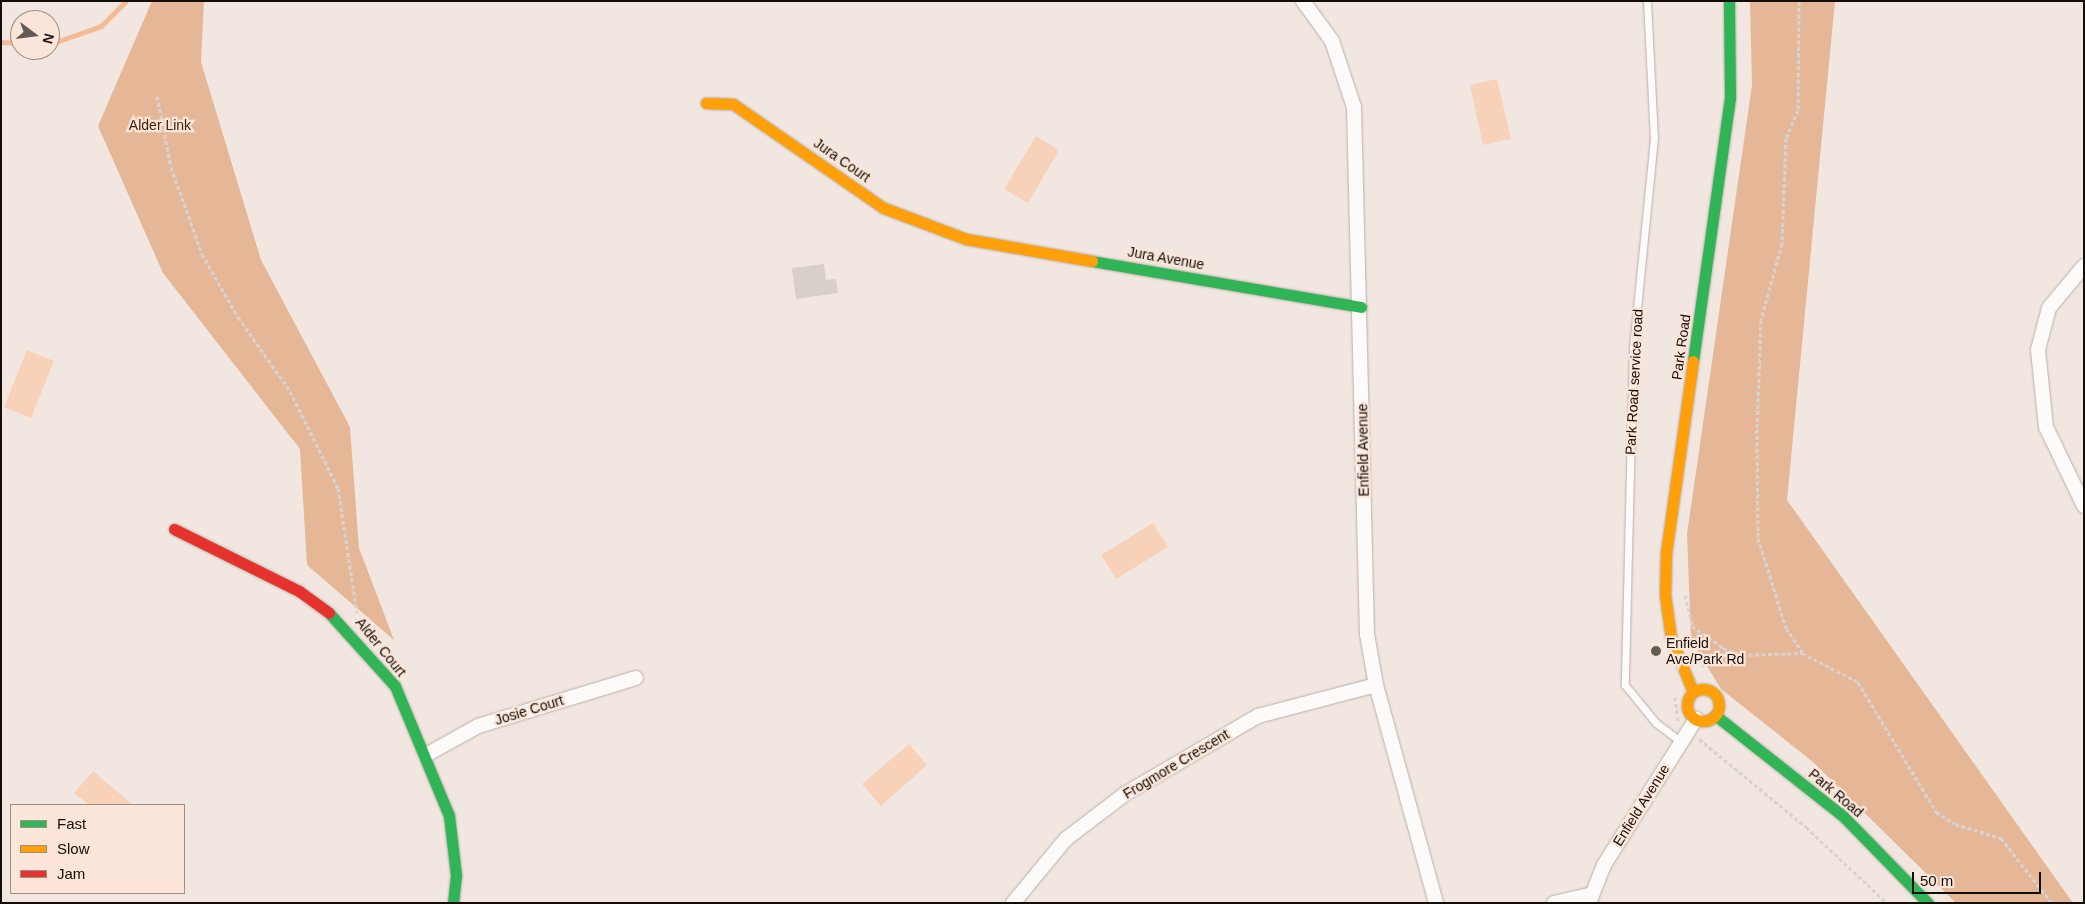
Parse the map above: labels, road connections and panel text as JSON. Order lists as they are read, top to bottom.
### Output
{
  "streets": {
    "street": [
      "Jura Court",
      "Jura Avenue",
      "Park Road",
      "Enfield Avenue",
      "Alder Court",
      "Josie Court",
      "Frogmore Crescent"
    ],
    "lane": ["Park Road service road"]
  },
  "crossings": [
    ["Jura Court", "Jura Avenue"],
    ["Jura Avenue", "Enfield Avenue"],
    ["Park Road service road", "Enfield Avenue"],
    ["Enfield Avenue", "Frogmore Crescent"],
    ["Alder Court", "Josie Court"]
  ],
  "parks": ["Alder Link"],
  "places": ["Enfield Ave/Park Rd"],
  "legend": ["Fast", "Slow", "Jam"],
  "scale_bar": "50 m",
  "north": "right"
}
